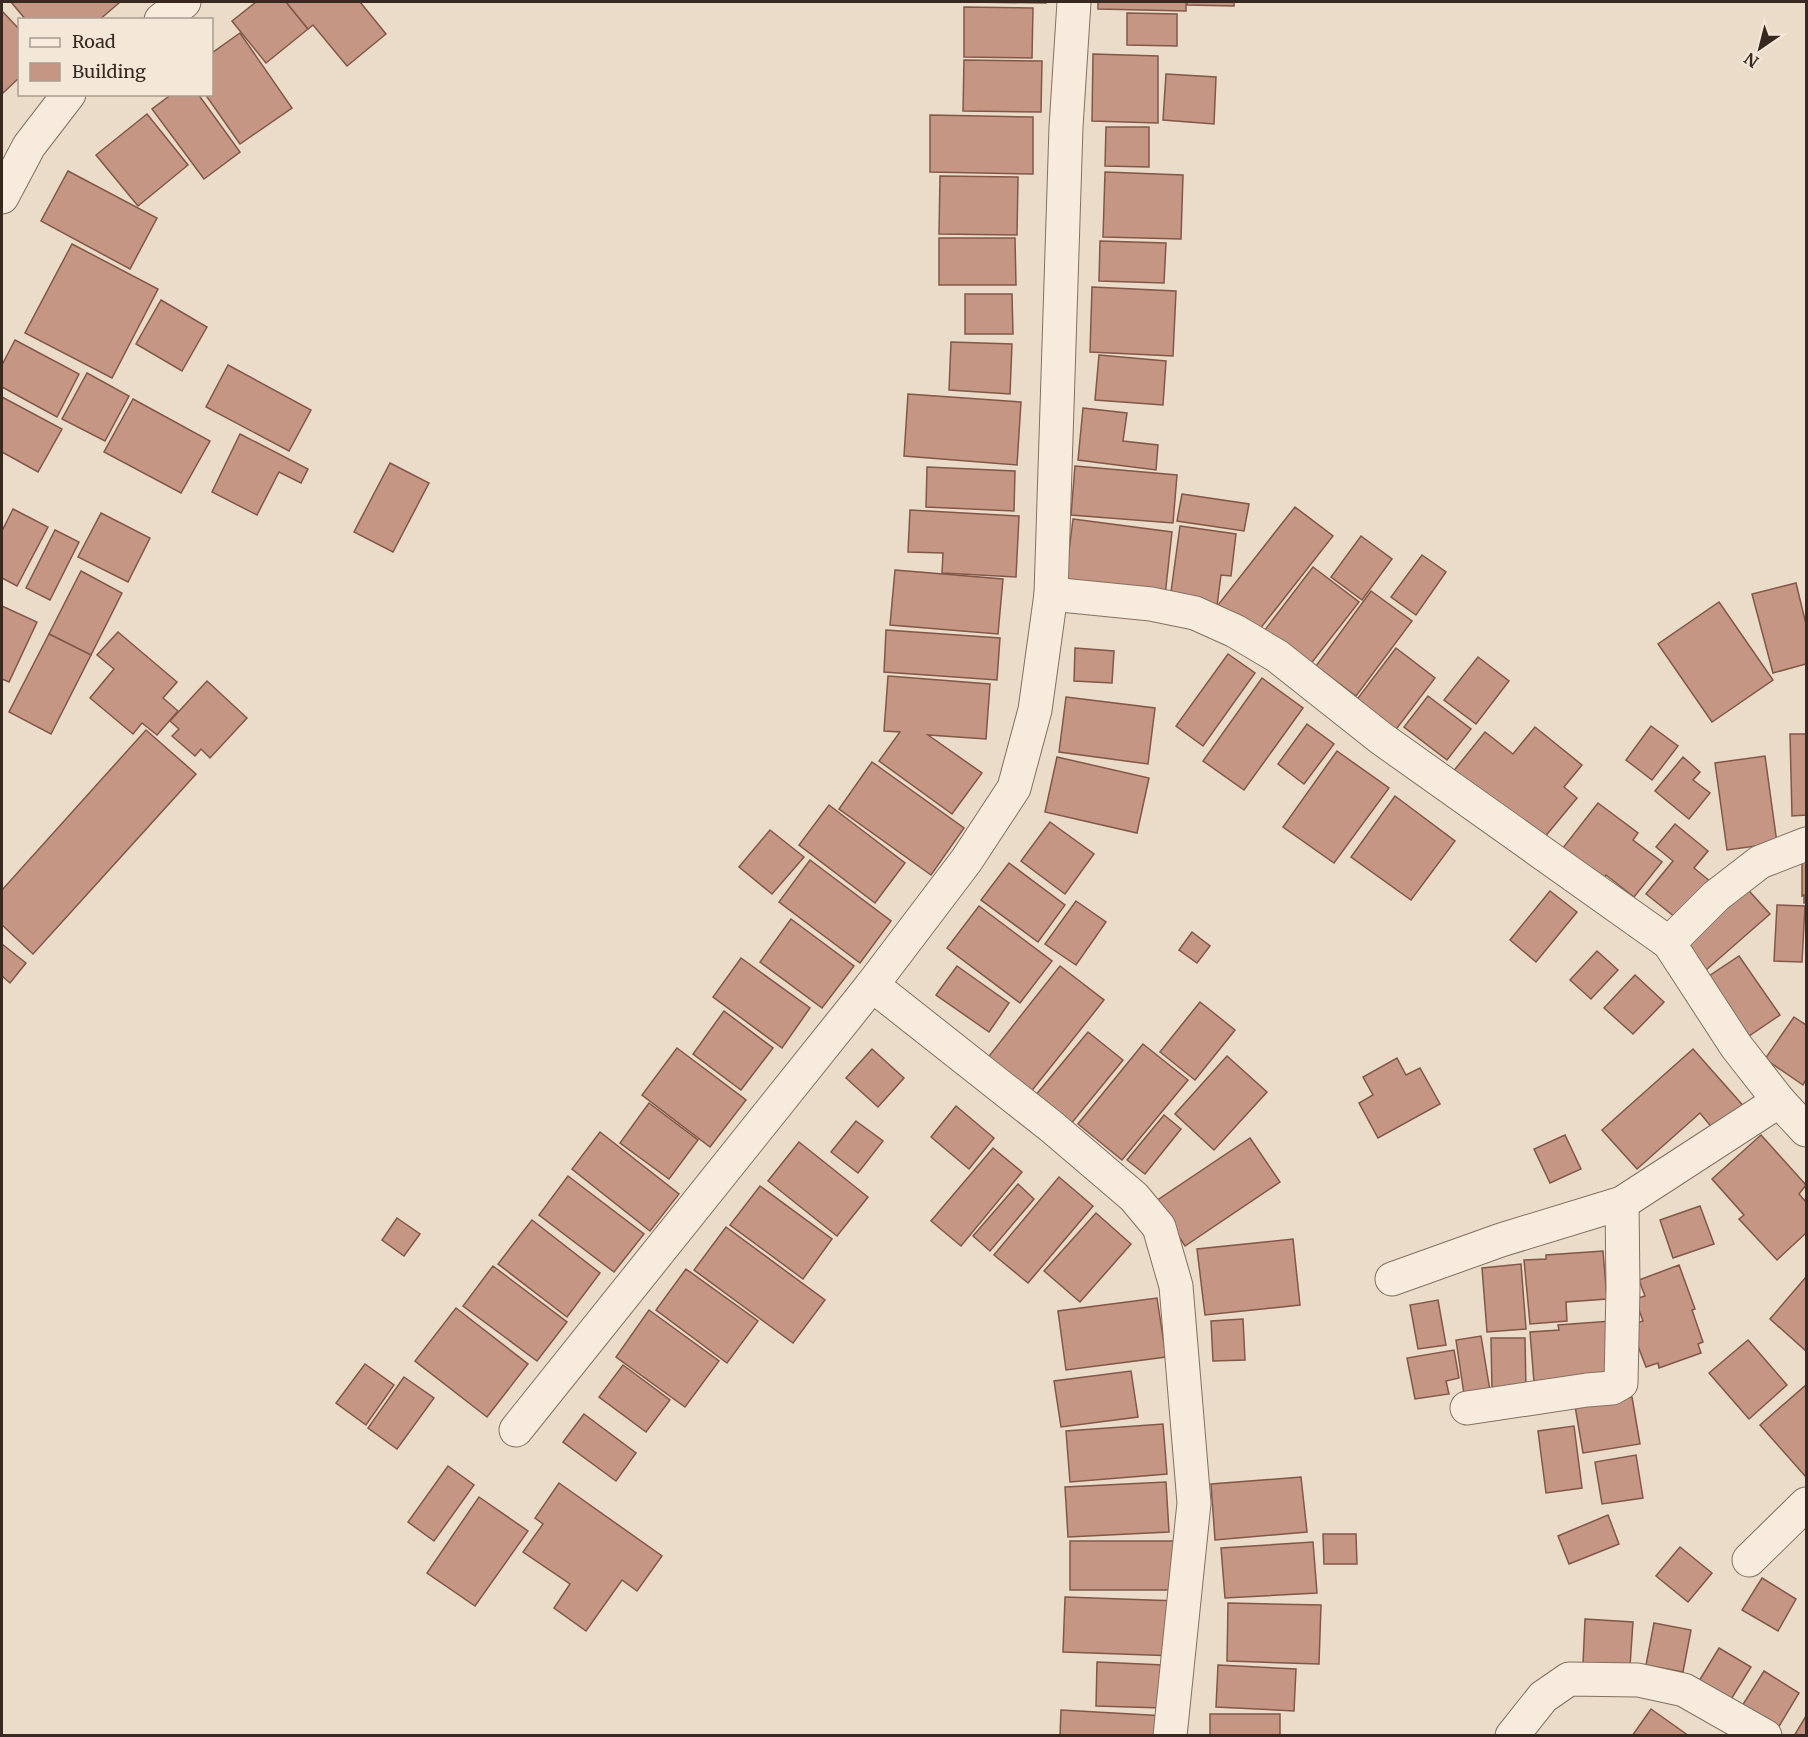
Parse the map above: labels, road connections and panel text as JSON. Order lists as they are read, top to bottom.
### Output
{
  "legend": ["Road", "Building"],
  "north": "bottom left"
}
